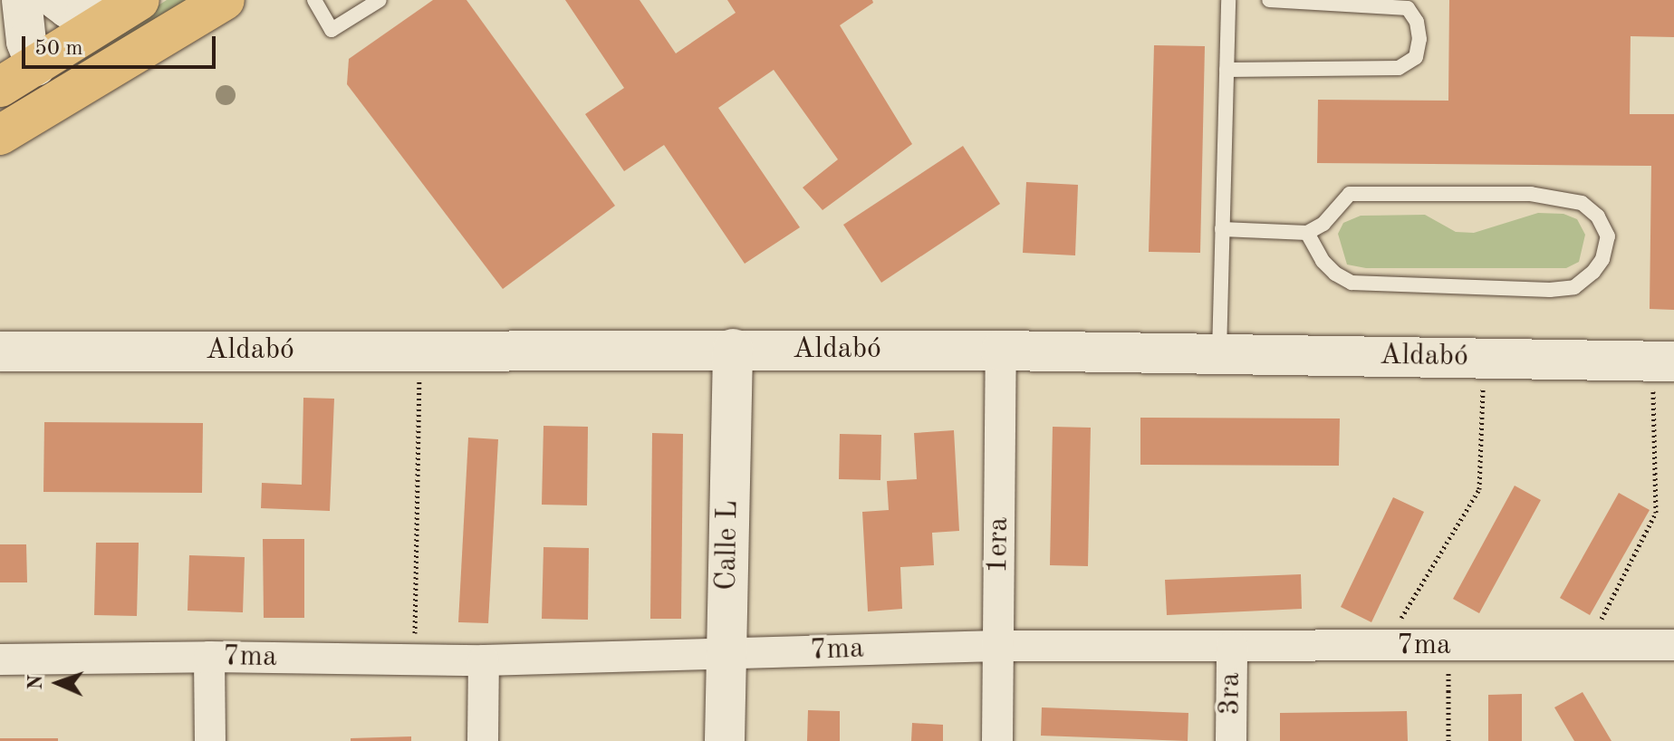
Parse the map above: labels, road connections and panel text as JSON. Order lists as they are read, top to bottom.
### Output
{
  "streets": {
    "main road": ["Aldabó", "Calle L"],
    "street": ["1era", "7ma", "3ra"]
  },
  "crossings": [
    ["Aldabó", "Calle L"],
    ["Aldabó", "1era"],
    ["Calle L", "7ma"],
    ["1era", "7ma"],
    ["7ma", "3ra"]
  ],
  "scale_bar": "50 m",
  "north": "left"
}
